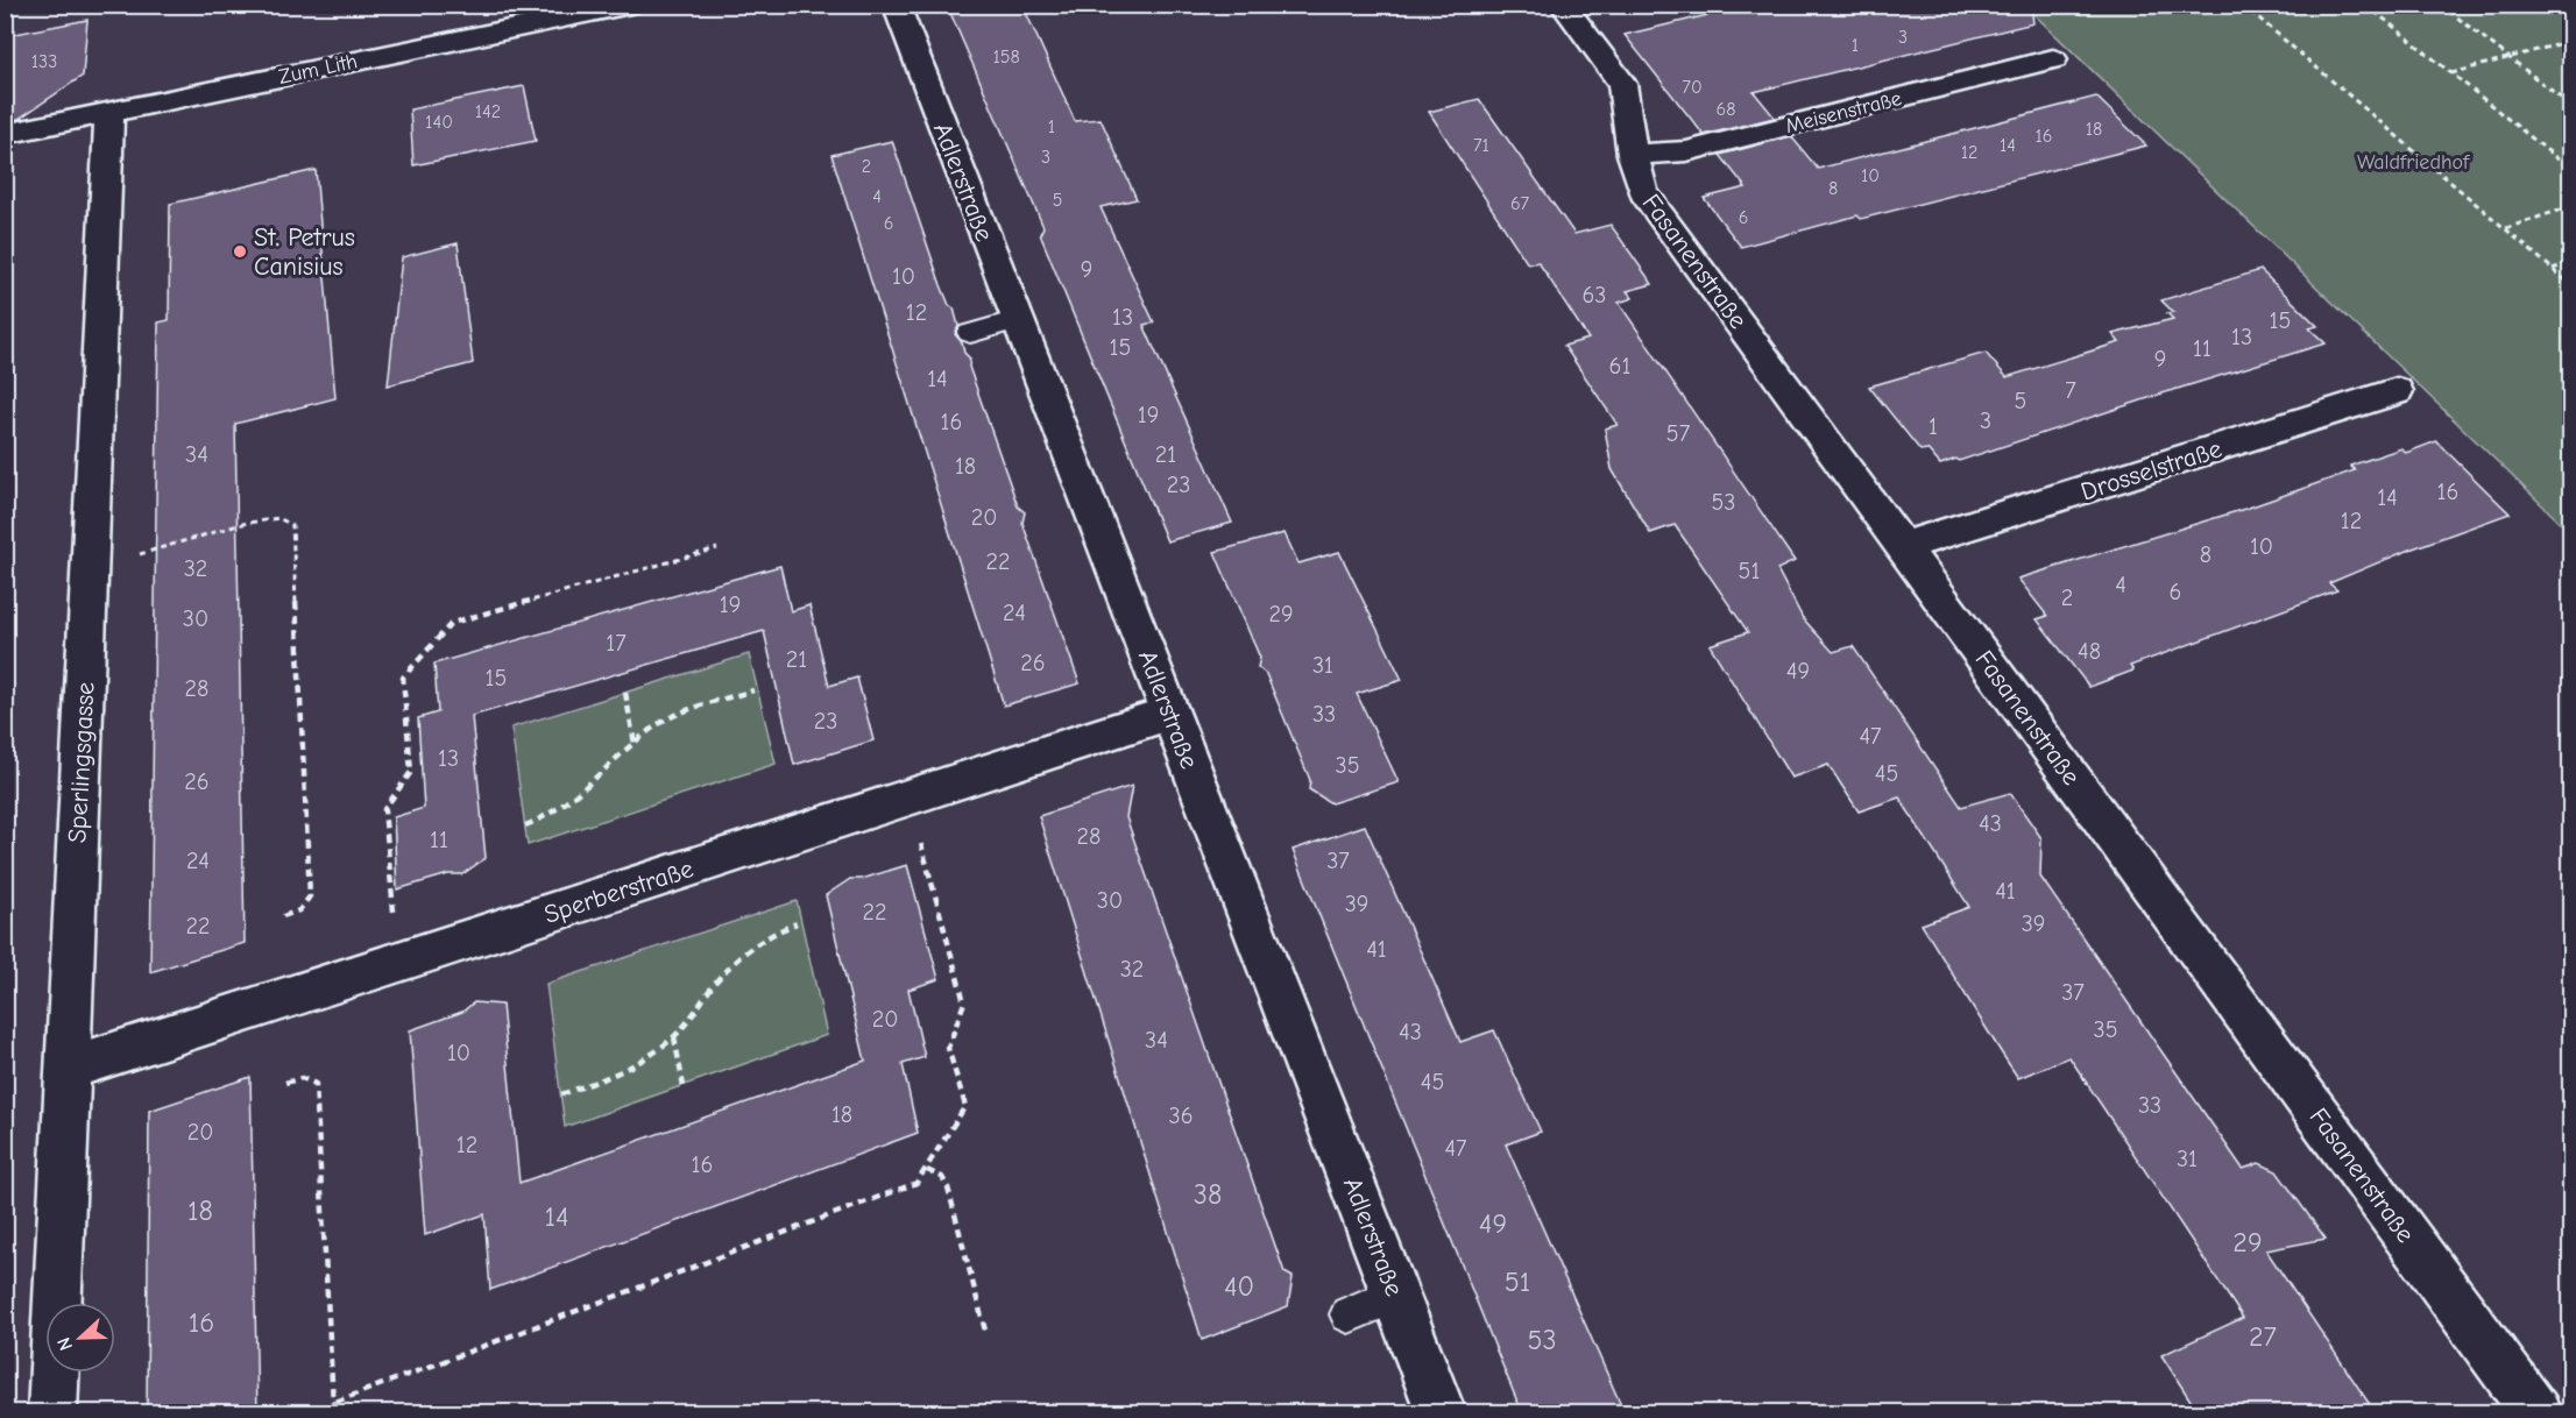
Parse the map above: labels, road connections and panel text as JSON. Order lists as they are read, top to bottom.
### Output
{
  "streets": {
    "street": [
      "Zum Lith",
      "Meisenstraße",
      "Adlerstraße",
      "Fasanenstraße",
      "Drosselstraße",
      "Sperlingsgasse",
      "Sperberstraße"
    ]
  },
  "crossings": [
    ["Zum Lith", "Sperlingsgasse"],
    ["Meisenstraße", "Fasanenstraße"],
    ["Adlerstraße", "Sperberstraße"],
    ["Fasanenstraße", "Drosselstraße"],
    ["Sperlingsgasse", "Sperberstraße"]
  ],
  "parks": ["Waldfriedhof"],
  "places": ["St. Petrus Canisius"],
  "house_numbers": [
    "3",
    "1",
    "158",
    "133",
    "70",
    "68",
    "142",
    "140",
    "1",
    "18",
    "16",
    "71",
    "14",
    "12",
    "3",
    "2",
    "10",
    "8",
    "4",
    "5",
    "67",
    "6",
    "6",
    "9",
    "10",
    "63",
    "12",
    "13",
    "15",
    "13",
    "15",
    "11",
    "9",
    "61",
    "14",
    "7",
    "5",
    "19",
    "3",
    "16",
    "1",
    "57",
    "34",
    "21",
    "18",
    "23",
    "16",
    "14",
    "53",
    "20",
    "12",
    "10",
    "8",
    "22",
    "32",
    "51",
    "4",
    "6",
    "2",
    "19",
    "24",
    "29",
    "30",
    "17",
    "48",
    "21",
    "26",
    "31",
    "49",
    "15",
    "28",
    "33",
    "23",
    "47",
    "13",
    "35",
    "45",
    "26",
    "43",
    "28",
    "11",
    "24",
    "37",
    "41",
    "30",
    "39",
    "22",
    "39",
    "22",
    "41",
    "32",
    "37",
    "20",
    "35",
    "43",
    "34",
    "10",
    "45",
    "33",
    "18",
    "36",
    "20",
    "12",
    "47",
    "31",
    "16",
    "38",
    "18",
    "14",
    "49",
    "29",
    "51",
    "40",
    "16",
    "27",
    "53"
  ],
  "north": "left"
}
